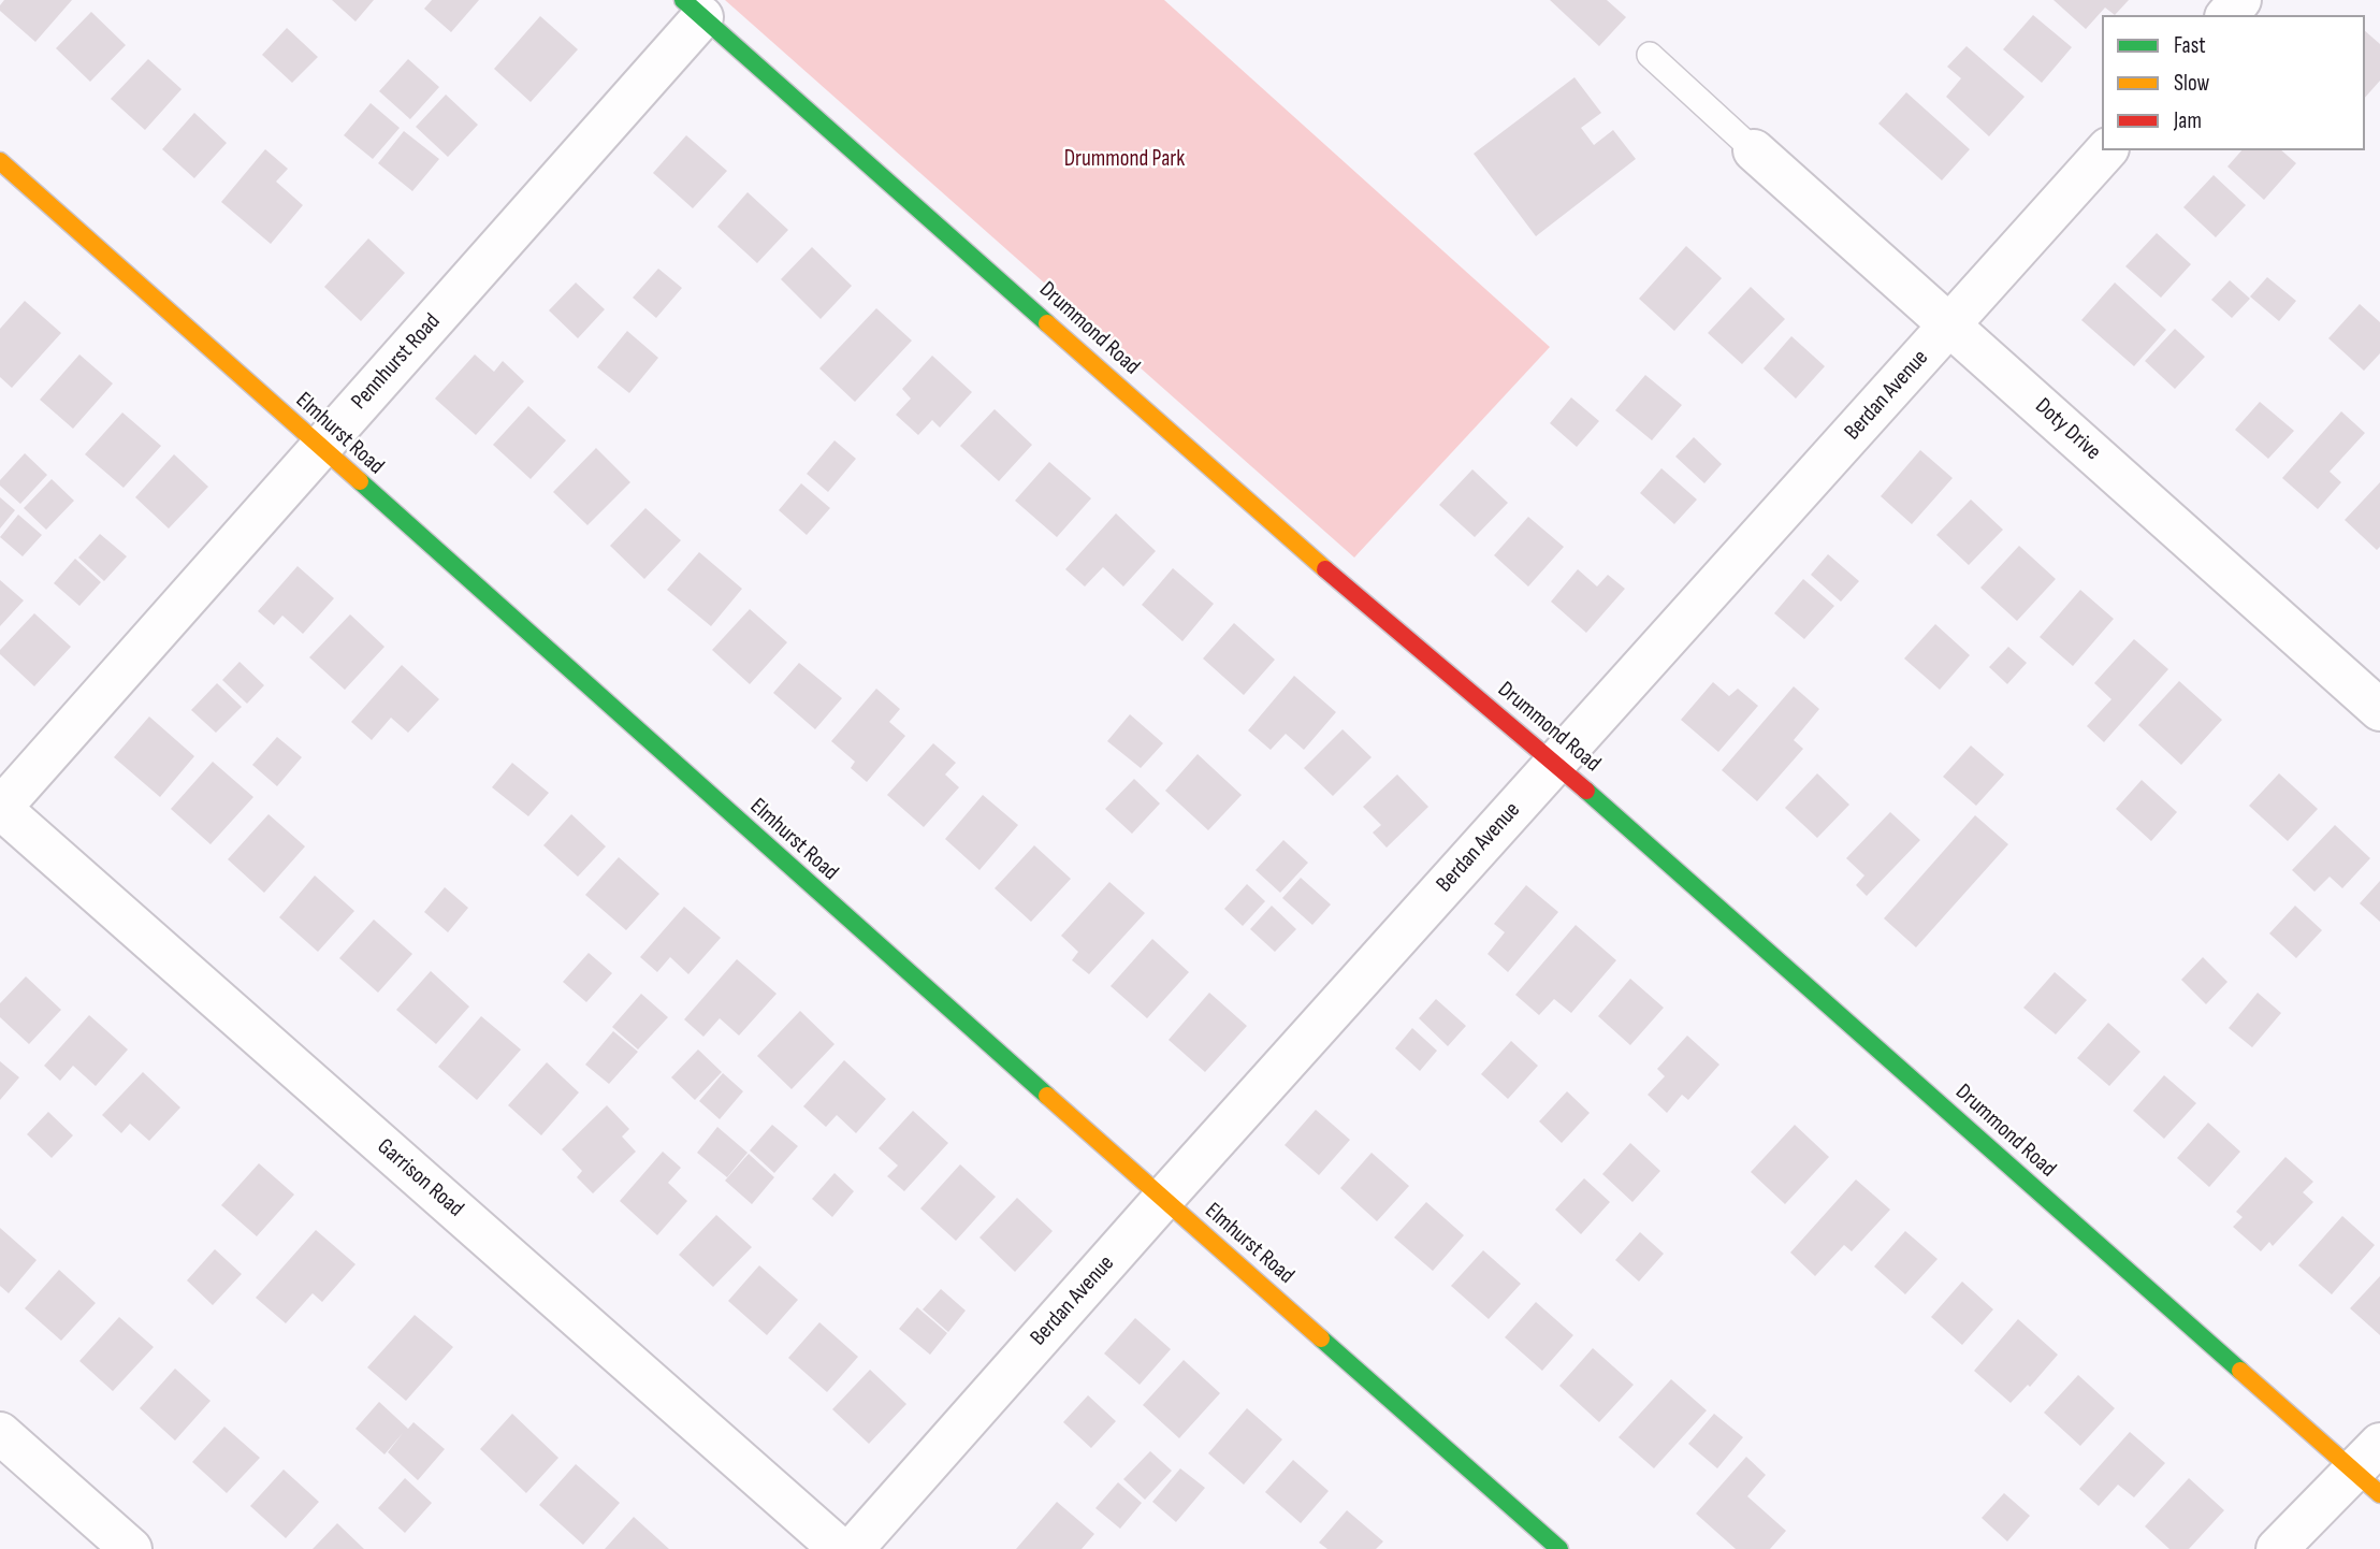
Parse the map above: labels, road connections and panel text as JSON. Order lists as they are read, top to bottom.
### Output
{
  "streets": {
    "street": [
      "Drummond Road",
      "Pennhurst Road",
      "Berdan Avenue",
      "Doty Drive",
      "Elmhurst Road",
      "Garrison Road"
    ]
  },
  "crossings": [
    ["Drummond Road", "Pennhurst Road"],
    ["Drummond Road", "Berdan Avenue"],
    ["Pennhurst Road", "Elmhurst Road"],
    ["Pennhurst Road", "Garrison Road"],
    ["Berdan Avenue", "Doty Drive"],
    ["Berdan Avenue", "Elmhurst Road"]
  ],
  "parks": ["Drummond Park"],
  "legend": ["Fast", "Slow", "Jam"]
}
